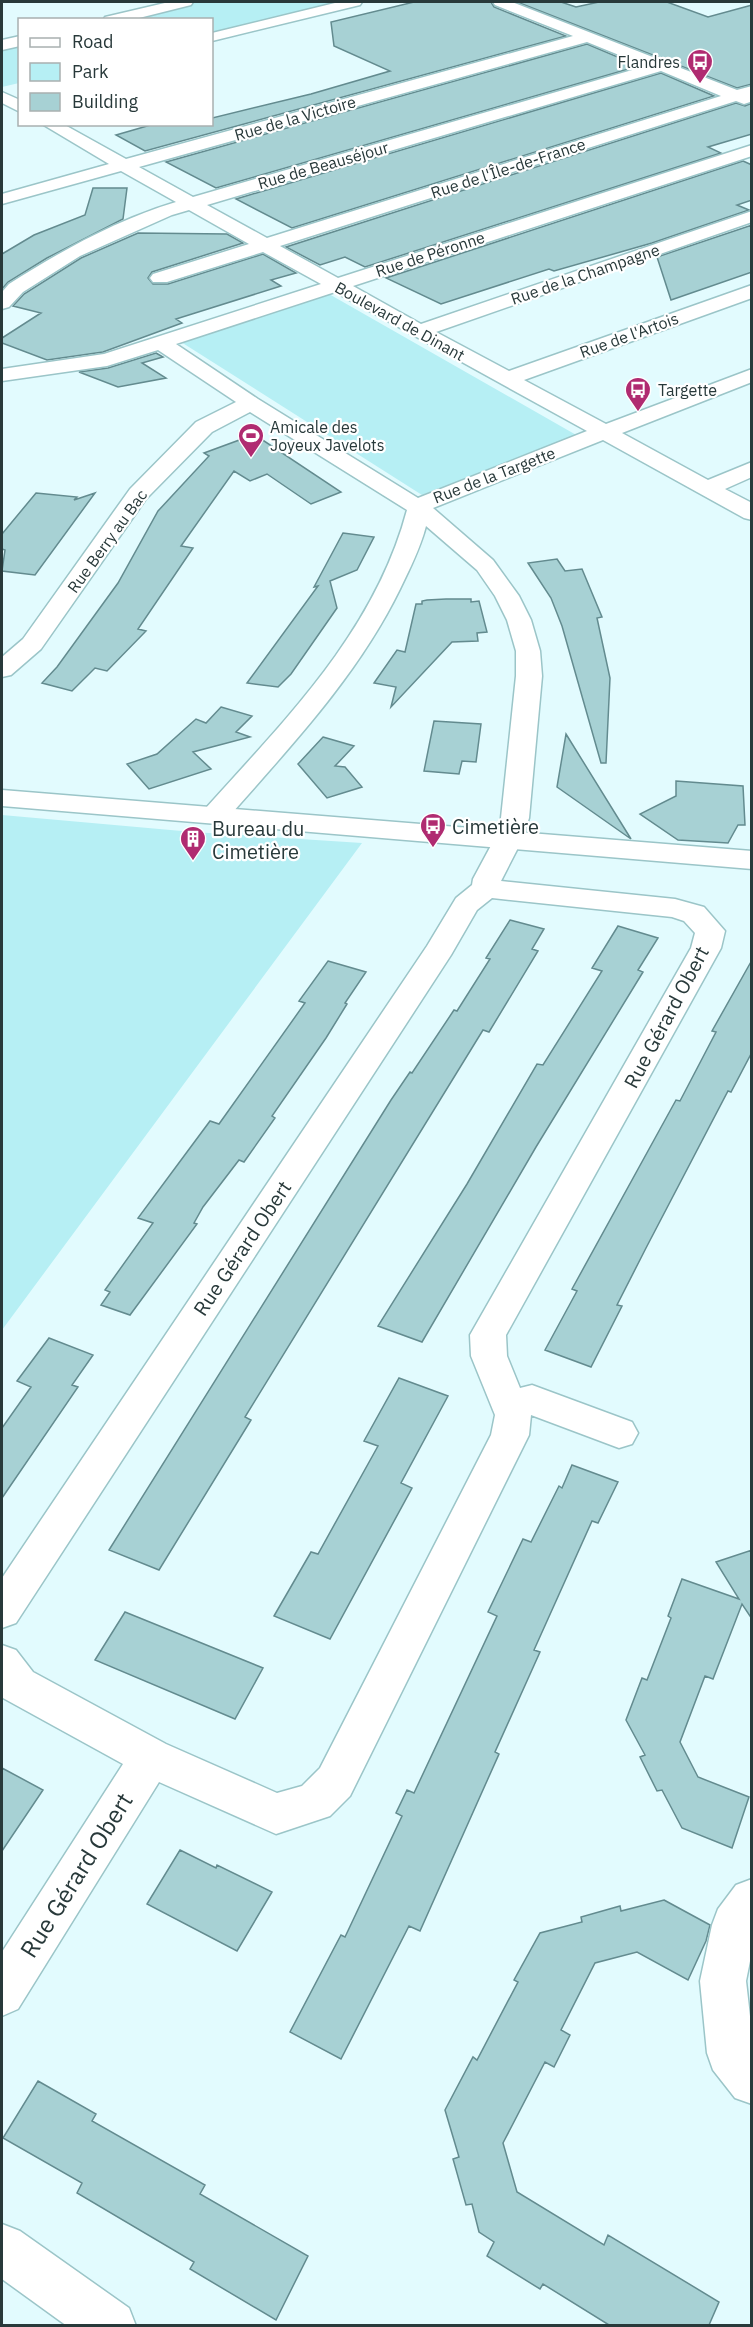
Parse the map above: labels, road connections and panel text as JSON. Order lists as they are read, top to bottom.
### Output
{
  "streets": {
    "street": [
      "Rue de la Victoire",
      "Rue de Beauséjour",
      "Rue de l'Île-de-France",
      "Rue de Péronne",
      "Rue de la Champagne",
      "Boulevard de Dinant",
      "Rue de l'Artois",
      "Rue de la Targette",
      "Rue Berry au Bac",
      "Rue Gérard Obert"
    ]
  },
  "crossings": [
    ["Rue de la Victoire", "Boulevard de Dinant"],
    ["Rue de Beauséjour", "Boulevard de Dinant"],
    ["Rue de l'Île-de-France", "Boulevard de Dinant"],
    ["Rue de Péronne", "Boulevard de Dinant"],
    ["Rue de Péronne", "Rue Gérard Obert"],
    ["Rue de la Champagne", "Boulevard de Dinant"],
    ["Boulevard de Dinant", "Rue de l'Artois"],
    ["Boulevard de Dinant", "Rue de la Targette"],
    ["Rue de la Targette", "Rue Gérard Obert"],
    ["Rue Berry au Bac", "Rue Gérard Obert"]
  ],
  "places": {
    "bus stop": ["Flandres", "Targette", "Cimetière"],
    "sports": ["Amicale des Joyeux Javelots"],
    "building": ["Bureau du Cimetière"]
  },
  "legend": ["Road", "Park", "Building"]
}
